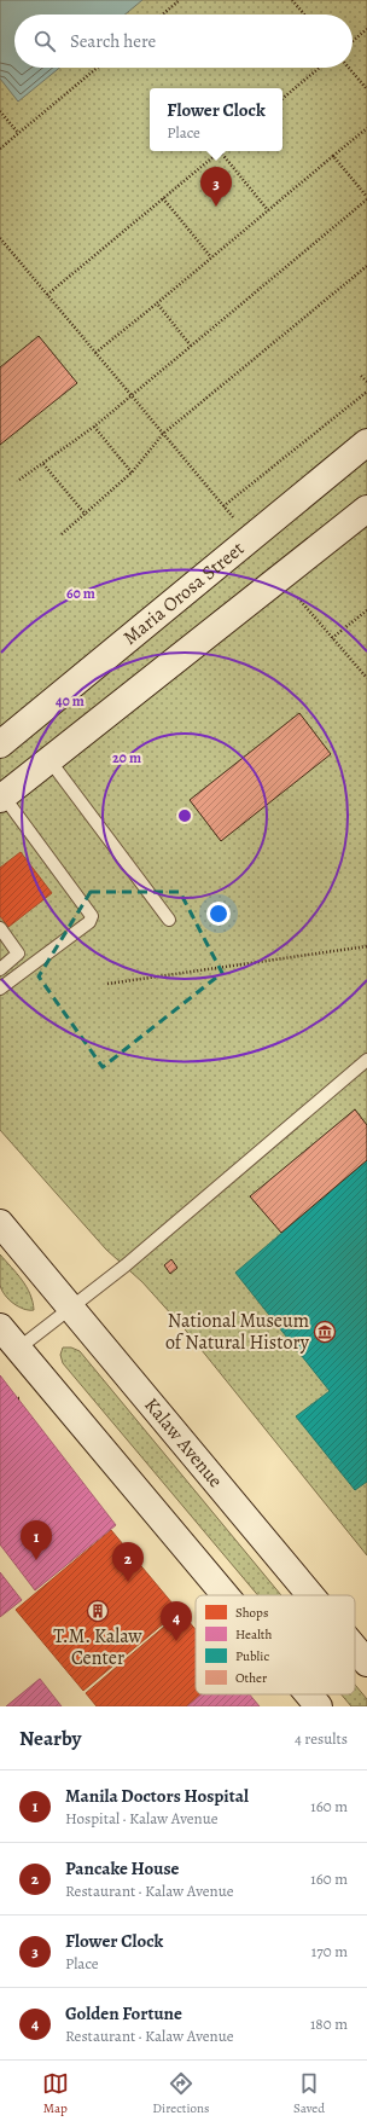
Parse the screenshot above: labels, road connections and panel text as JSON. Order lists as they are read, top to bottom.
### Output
{
  "streets": {
    "street": ["Maria Orosa Street", "Kalaw Avenue"]
  },
  "places": {
    "museum": ["National Museum of Natural History"],
    "building": ["T.M. Kalaw Center"]
  },
  "legend": [
    "Shops",
    "Health",
    "Public",
    "Other"
  ],
  "page": {
    "search": "Search here",
    "popup": ["Flower Clock", "Place"],
    "pins": [
      "3",
      "1",
      "2",
      "4"
    ],
    "heading": ["Nearby", "4 results"],
    "list": [
      {
        "mark": "1",
        "name": "Manila Doctors Hospital",
        "note": "Hospital · Kalaw Avenue",
        "value": "160 m"
      },
      {
        "mark": "2",
        "name": "Pancake House",
        "note": "Restaurant · Kalaw Avenue",
        "value": "160 m"
      },
      {
        "mark": "3",
        "name": "Flower Clock",
        "note": "Place",
        "value": "170 m"
      },
      {
        "mark": "4",
        "name": "Golden Fortune",
        "note": "Restaurant · Kalaw Avenue",
        "value": "180 m"
      }
    ],
    "nav": ["Map", "Directions", "Saved"]
  },
  "rings": ["60 m", "40 m", "20 m"]
}
